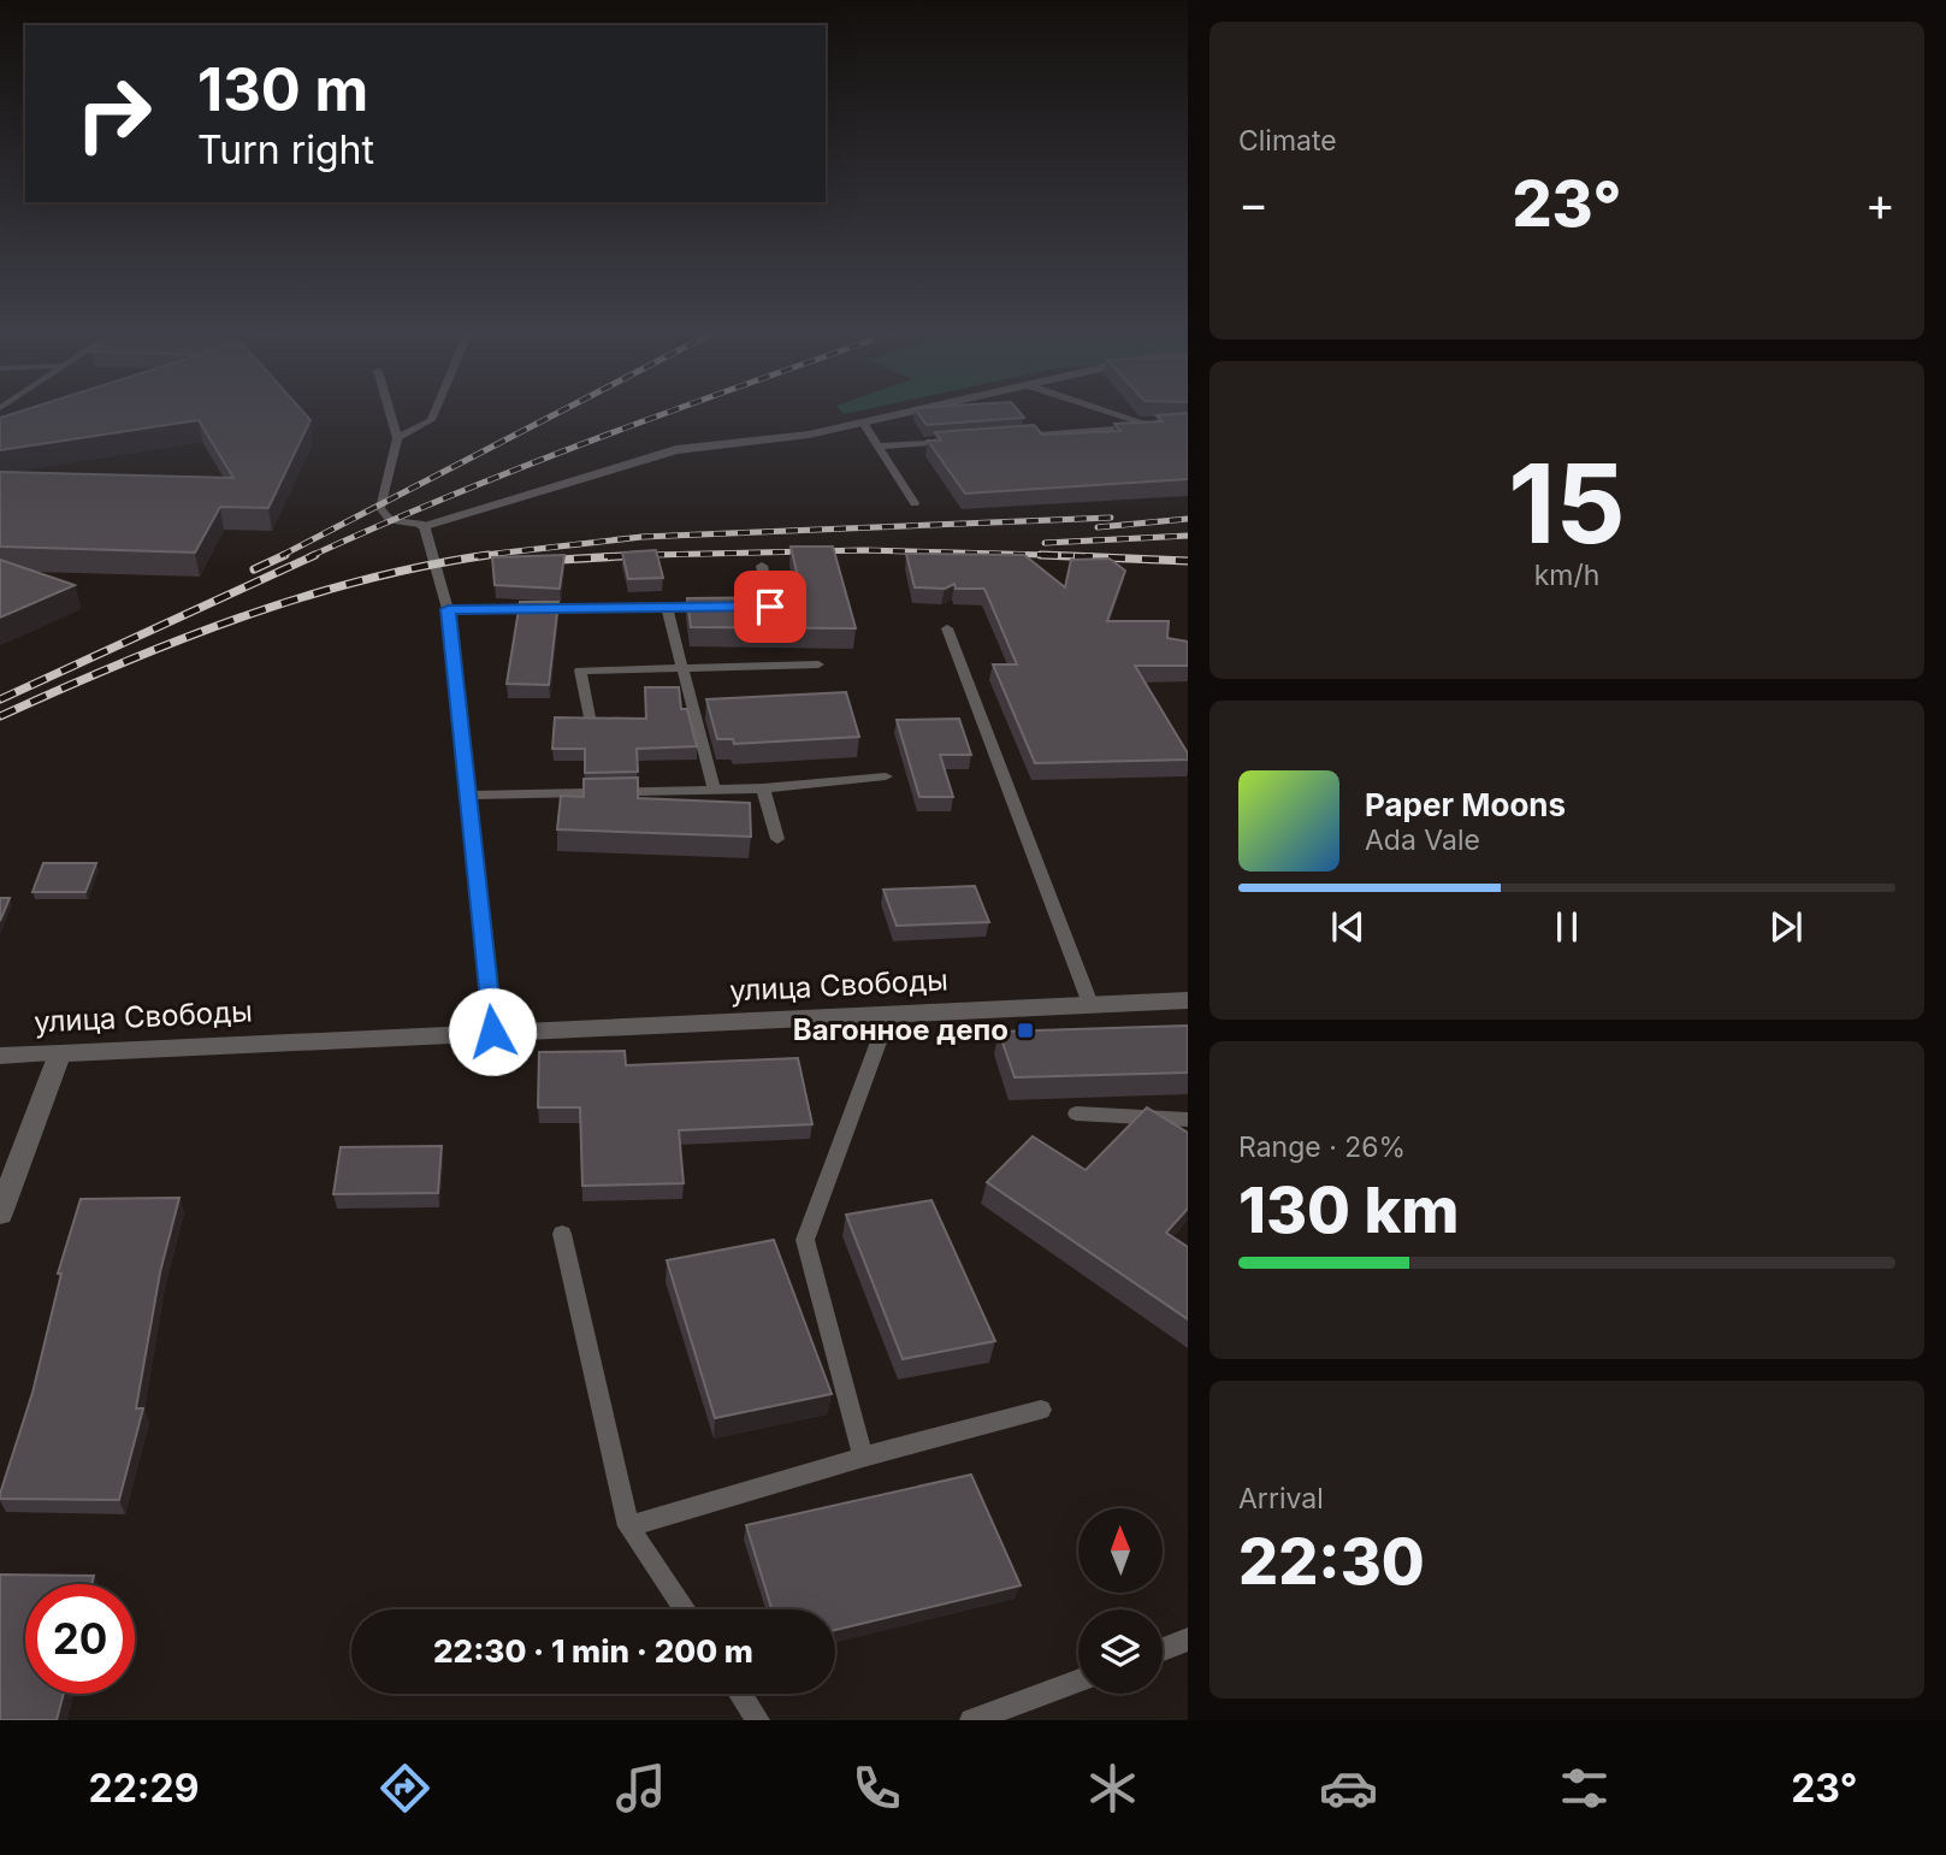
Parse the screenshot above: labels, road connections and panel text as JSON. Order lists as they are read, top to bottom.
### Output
{
  "streets": {
    "street": ["улица Свободы"]
  },
  "places": {
    "transit": ["Вагонное депо"]
  },
  "north": "top",
  "page": {
    "tile": [
      "Climate",
      ["15", "km/h"],
      ["Range · 26%", "130 km"],
      ["Arrival", "22:30"]
    ],
    "turn": ["130 m", "Turn right"],
    "heat": ["−", "23°", "+"],
    "song": ["Paper Moons", "Ada Vale"],
    "limit": "20",
    "trip": "22:30 · 1 min · 200 m",
    "tabs": ["22:29", "23°"]
  }
}
